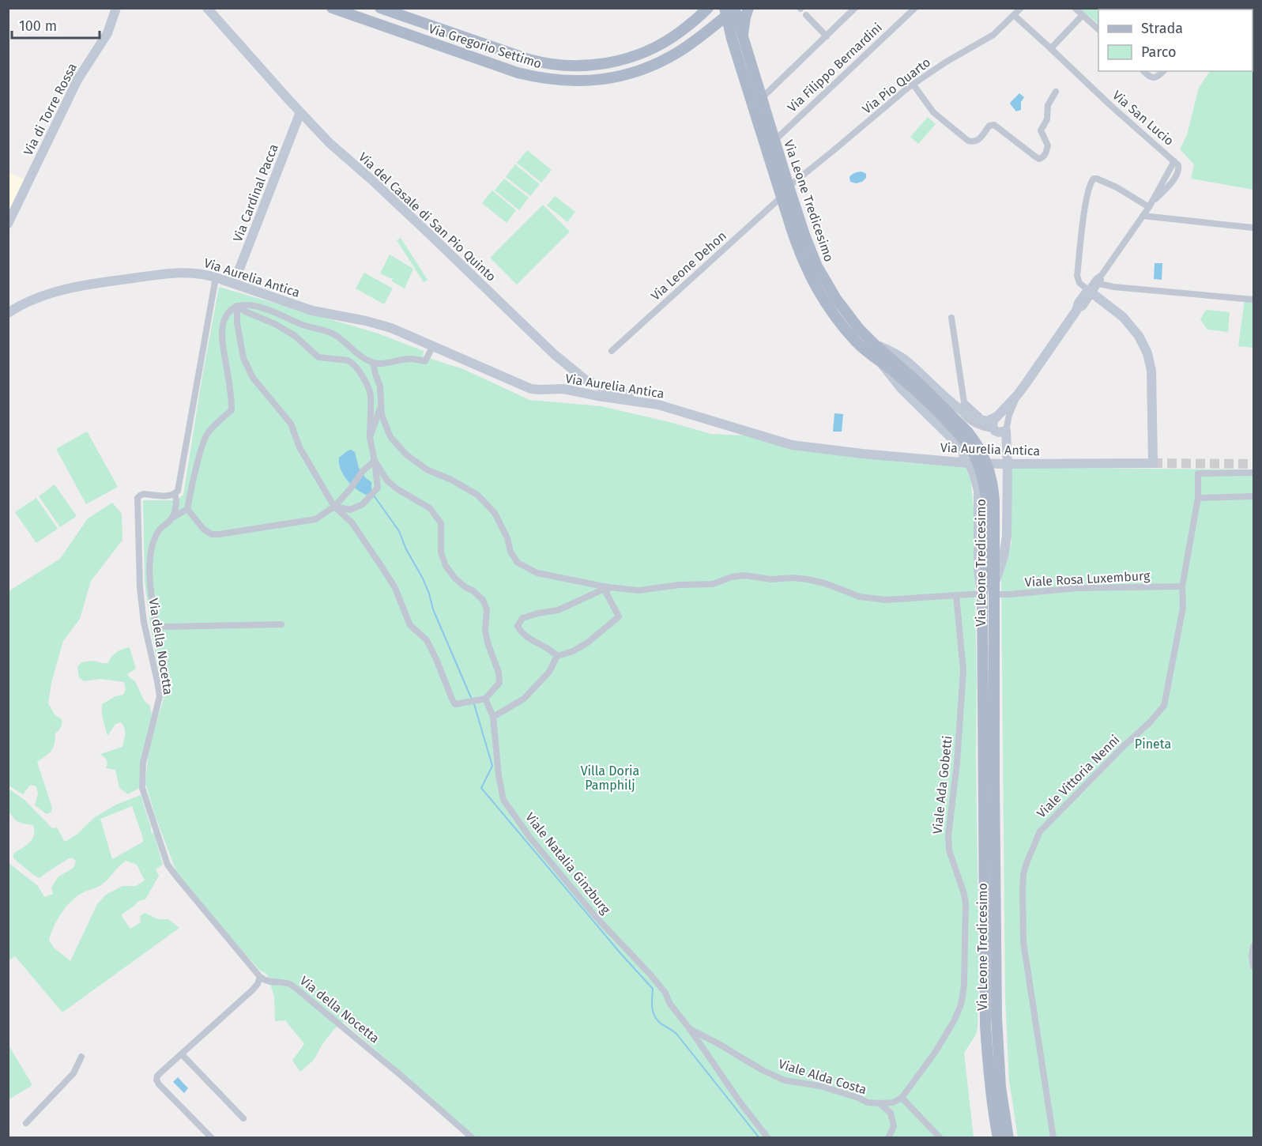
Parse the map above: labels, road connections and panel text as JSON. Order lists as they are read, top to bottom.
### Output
{
  "streets": {
    "main road": [
      "Via Gregorio Settimo",
      "Via di Torre Rossa",
      "Via Cardinal Pacca",
      "Via Leone Tredicesimo",
      "Via del Casale di San Pio Quinto",
      "Via Aurelia Antica"
    ],
    "street": [
      "Via Filippo Bernardini",
      "Via Pio Quarto",
      "Via San Lucio",
      "Via Leone Dehon",
      "Viale Rosa Luxemburg",
      "Via della Nocetta",
      "Viale Vittoria Nenni",
      "Viale Ada Gobetti",
      "Viale Natalia Ginzburg",
      "Viale Alda Costa"
    ]
  },
  "crossings": [
    ["Via Gregorio Settimo", "Via Leone Tredicesimo"],
    ["Via Filippo Bernardini", "Via Leone Tredicesimo"],
    ["Via Pio Quarto", "Via San Lucio"],
    ["Via Pio Quarto", "Via Leone Tredicesimo"],
    ["Via Cardinal Pacca", "Via del Casale di San Pio Quinto"],
    ["Via Cardinal Pacca", "Via Aurelia Antica"],
    ["Via Leone Tredicesimo", "Via Leone Dehon"],
    ["Via Leone Tredicesimo", "Viale Rosa Luxemburg"],
    ["Via del Casale di San Pio Quinto", "Via Aurelia Antica"],
    ["Viale Rosa Luxemburg", "Viale Vittoria Nenni"],
    ["Viale Ada Gobetti", "Viale Alda Costa"],
    ["Viale Natalia Ginzburg", "Viale Alda Costa"]
  ],
  "parks": ["Pineta", "Villa Doria Pamphilj"],
  "legend": ["Strada", "Parco"],
  "scale_bar": "100 m"
}
